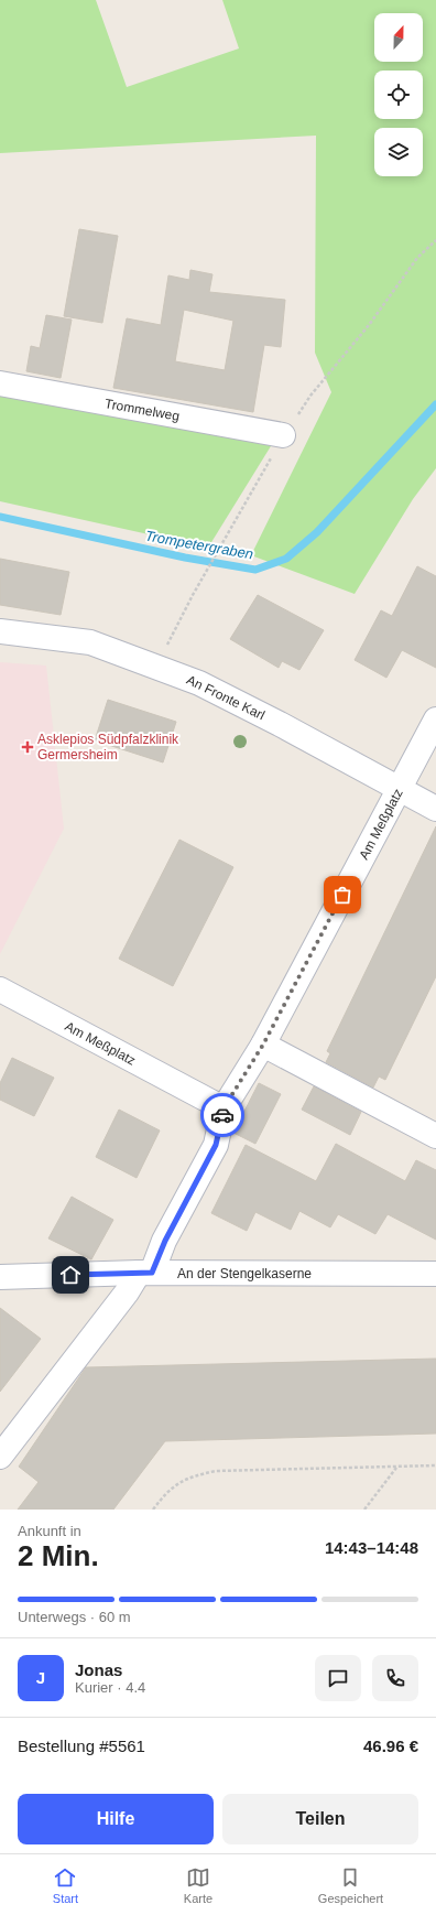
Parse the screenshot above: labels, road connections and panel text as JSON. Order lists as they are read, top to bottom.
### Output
{
  "streets": {
    "street": [
      "Trommelweg",
      "An Fronte Karl",
      "Am Meßplatz",
      "An der Stengelkaserne"
    ]
  },
  "crossings": [
    ["An Fronte Karl", "Am Meßplatz"],
    ["Am Meßplatz", "An der Stengelkaserne"]
  ],
  "water": ["Trompetergraben"],
  "places": {
    "health": ["Asklepios Südpfalzklinik Germersheim"]
  },
  "north": "top",
  "page": {
    "heading": ["2 Min.", "Ankunft in", "14:43–14:48"],
    "panel": [
      "Jonas",
      "Kurier · 4.4",
      "Bestellung #5561",
      "46.96 €"
    ],
    "bar": "Unterwegs · 60 m",
    "round": "J",
    "buttons": ["Hilfe", "Teilen"],
    "tabs": ["Start", "Karte", "Gespeichert"]
  }
}
